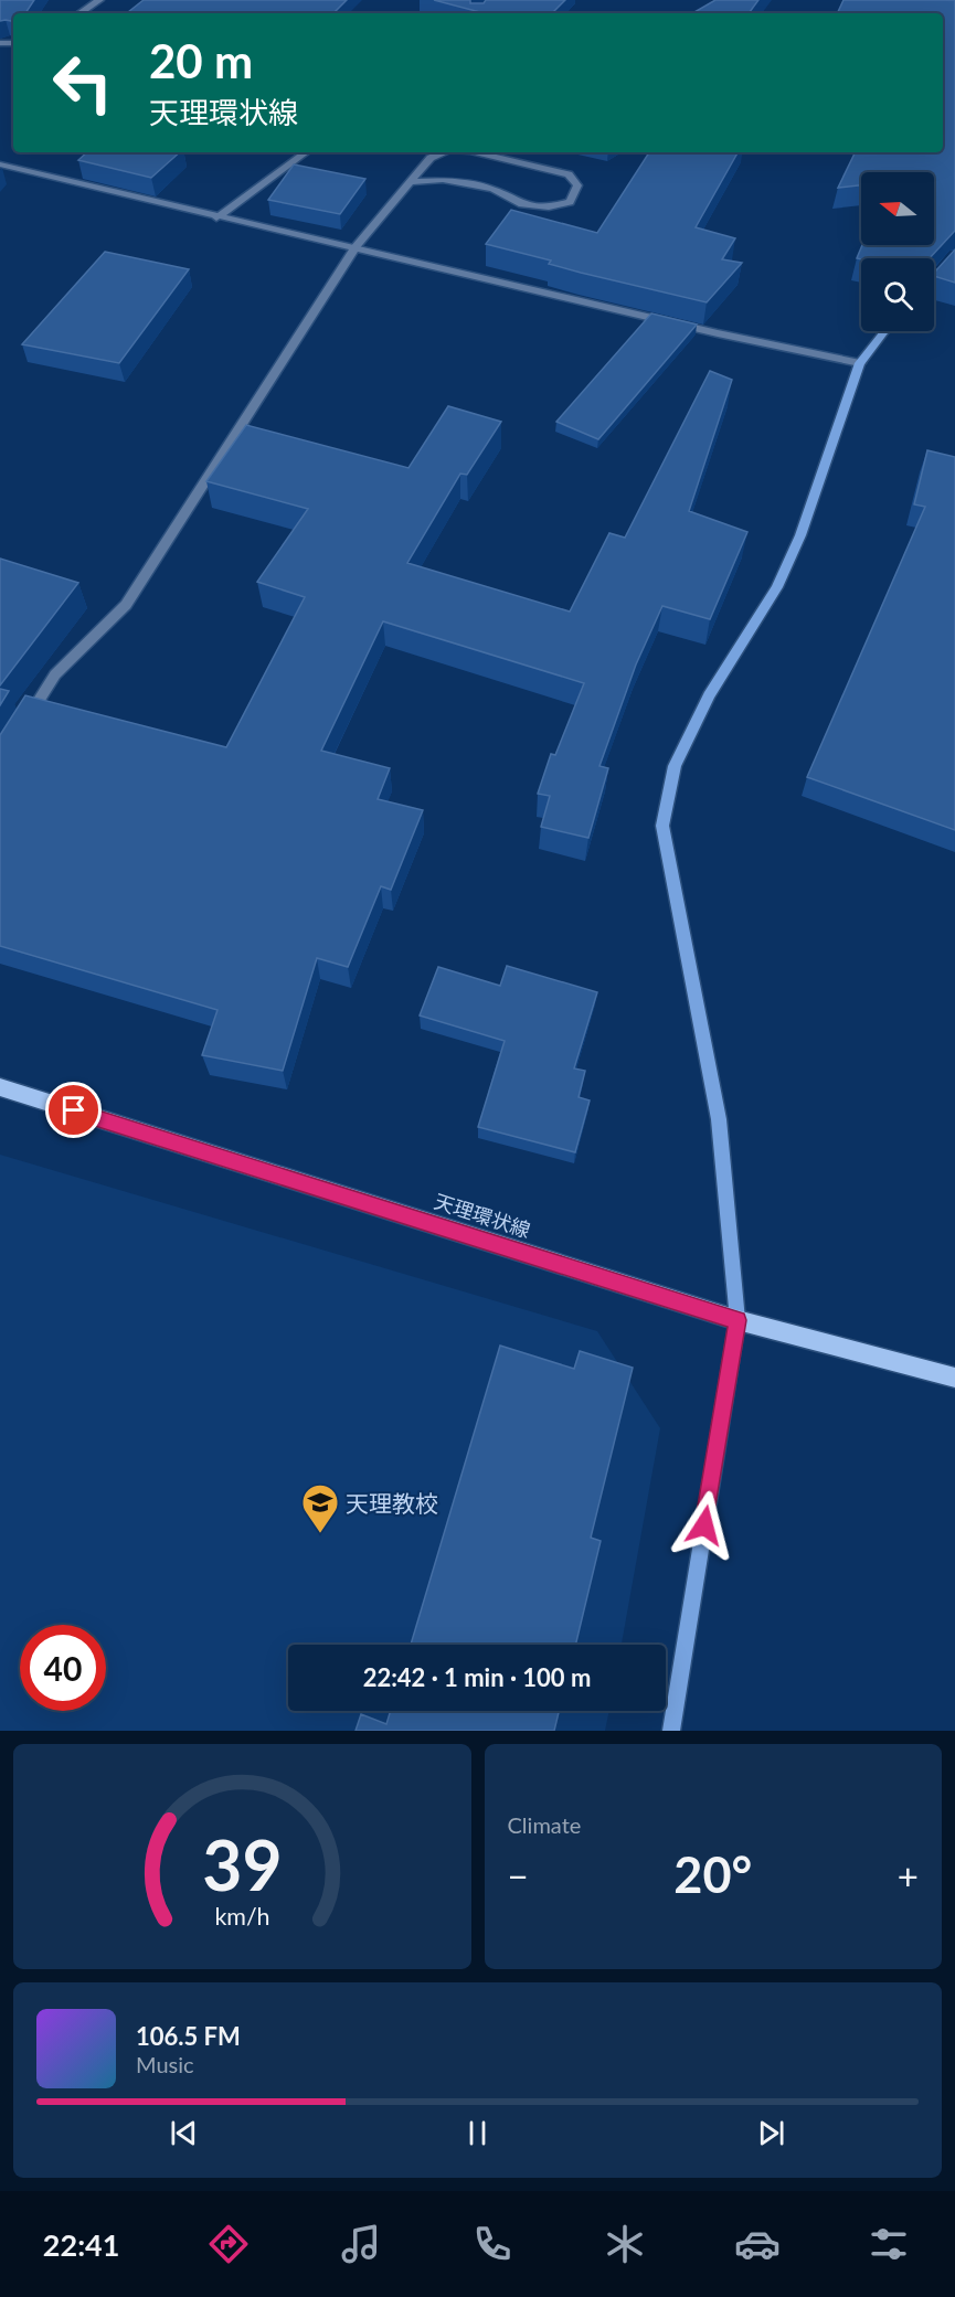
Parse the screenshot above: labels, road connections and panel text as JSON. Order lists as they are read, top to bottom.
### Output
{
  "streets": {
    "main road": ["天理環状線"]
  },
  "places": {
    "school or university": ["天理教校"]
  },
  "north": "left",
  "page": {
    "turn": ["20 m", "天理環状線"],
    "limit": "40",
    "trip": "22:42 · 1 min · 100 m",
    "tile": "Climate",
    "heat": ["−", "20°", "+"],
    "song": ["106.5 FM", "Music"],
    "tabs": "22:41",
    "gauge": ["39", "km/h"]
  }
}
